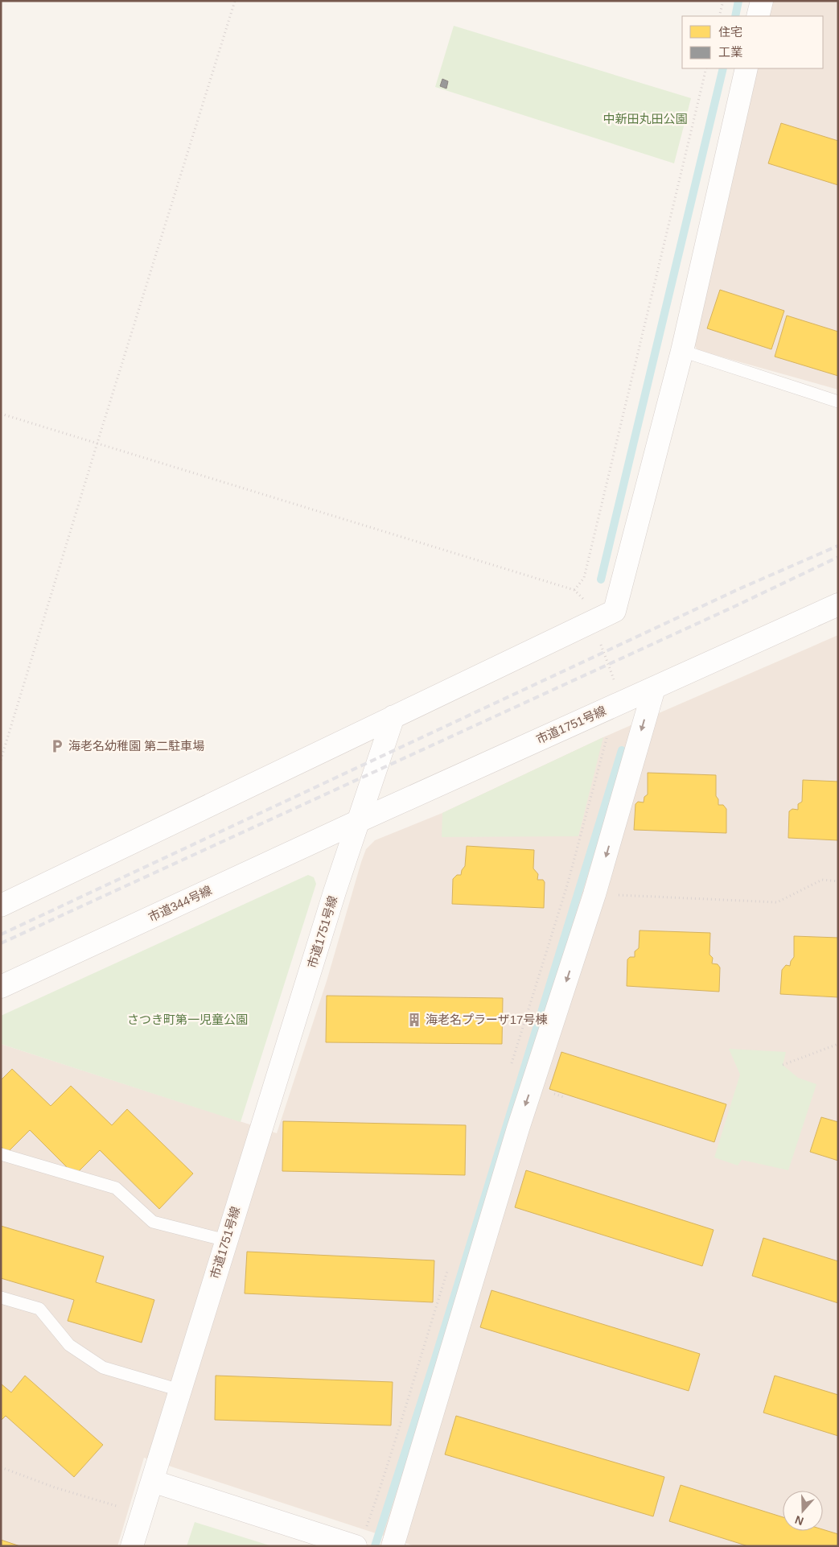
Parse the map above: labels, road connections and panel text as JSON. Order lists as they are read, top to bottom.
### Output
{
  "streets": {
    "street": ["市道1751号線", "市道344号線"]
  },
  "crossings": [
    ["市道1751号線", "市道344号線"]
  ],
  "parks": ["中新田丸田公園", "さつき町第一児童公園"],
  "places": {
    "parking": ["海老名幼稚園 第二駐車場"],
    "building": ["海老名プラーザ17号棟"]
  },
  "legend": ["住宅", "工業"],
  "north": "bottom"
}
